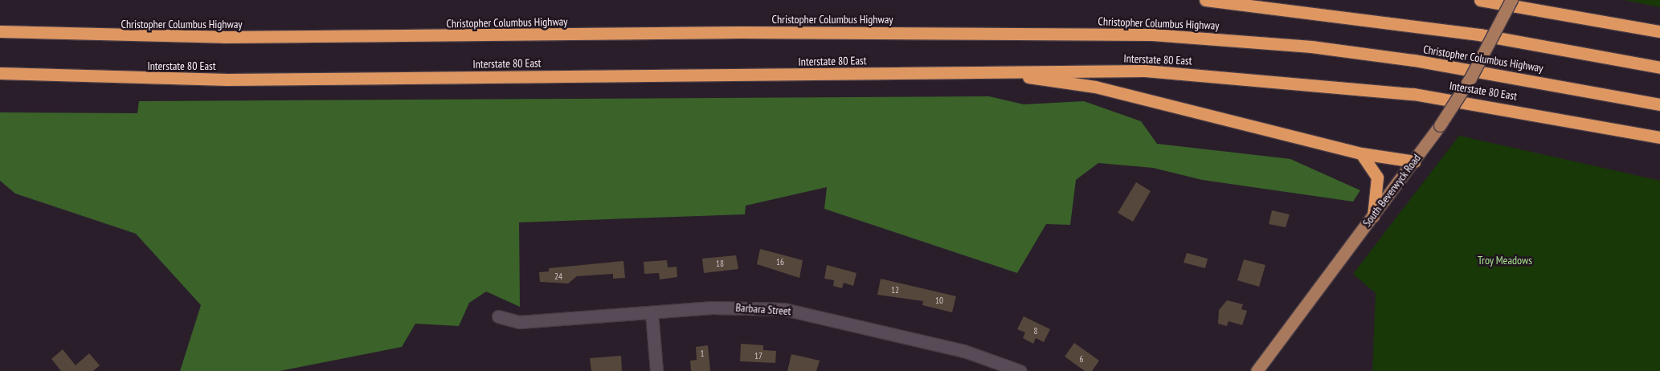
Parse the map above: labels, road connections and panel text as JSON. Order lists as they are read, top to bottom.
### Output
{
  "streets": {
    "highway": ["Christopher Columbus Highway", "Interstate 80 East"],
    "main road": ["South Beverwyck Road"],
    "street": ["Barbara Street"]
  },
  "parks": ["Troy Meadows"],
  "house_numbers": [
    "16",
    "18",
    "24",
    "12",
    "10",
    "8",
    "1",
    "17",
    "6"
  ]
}
